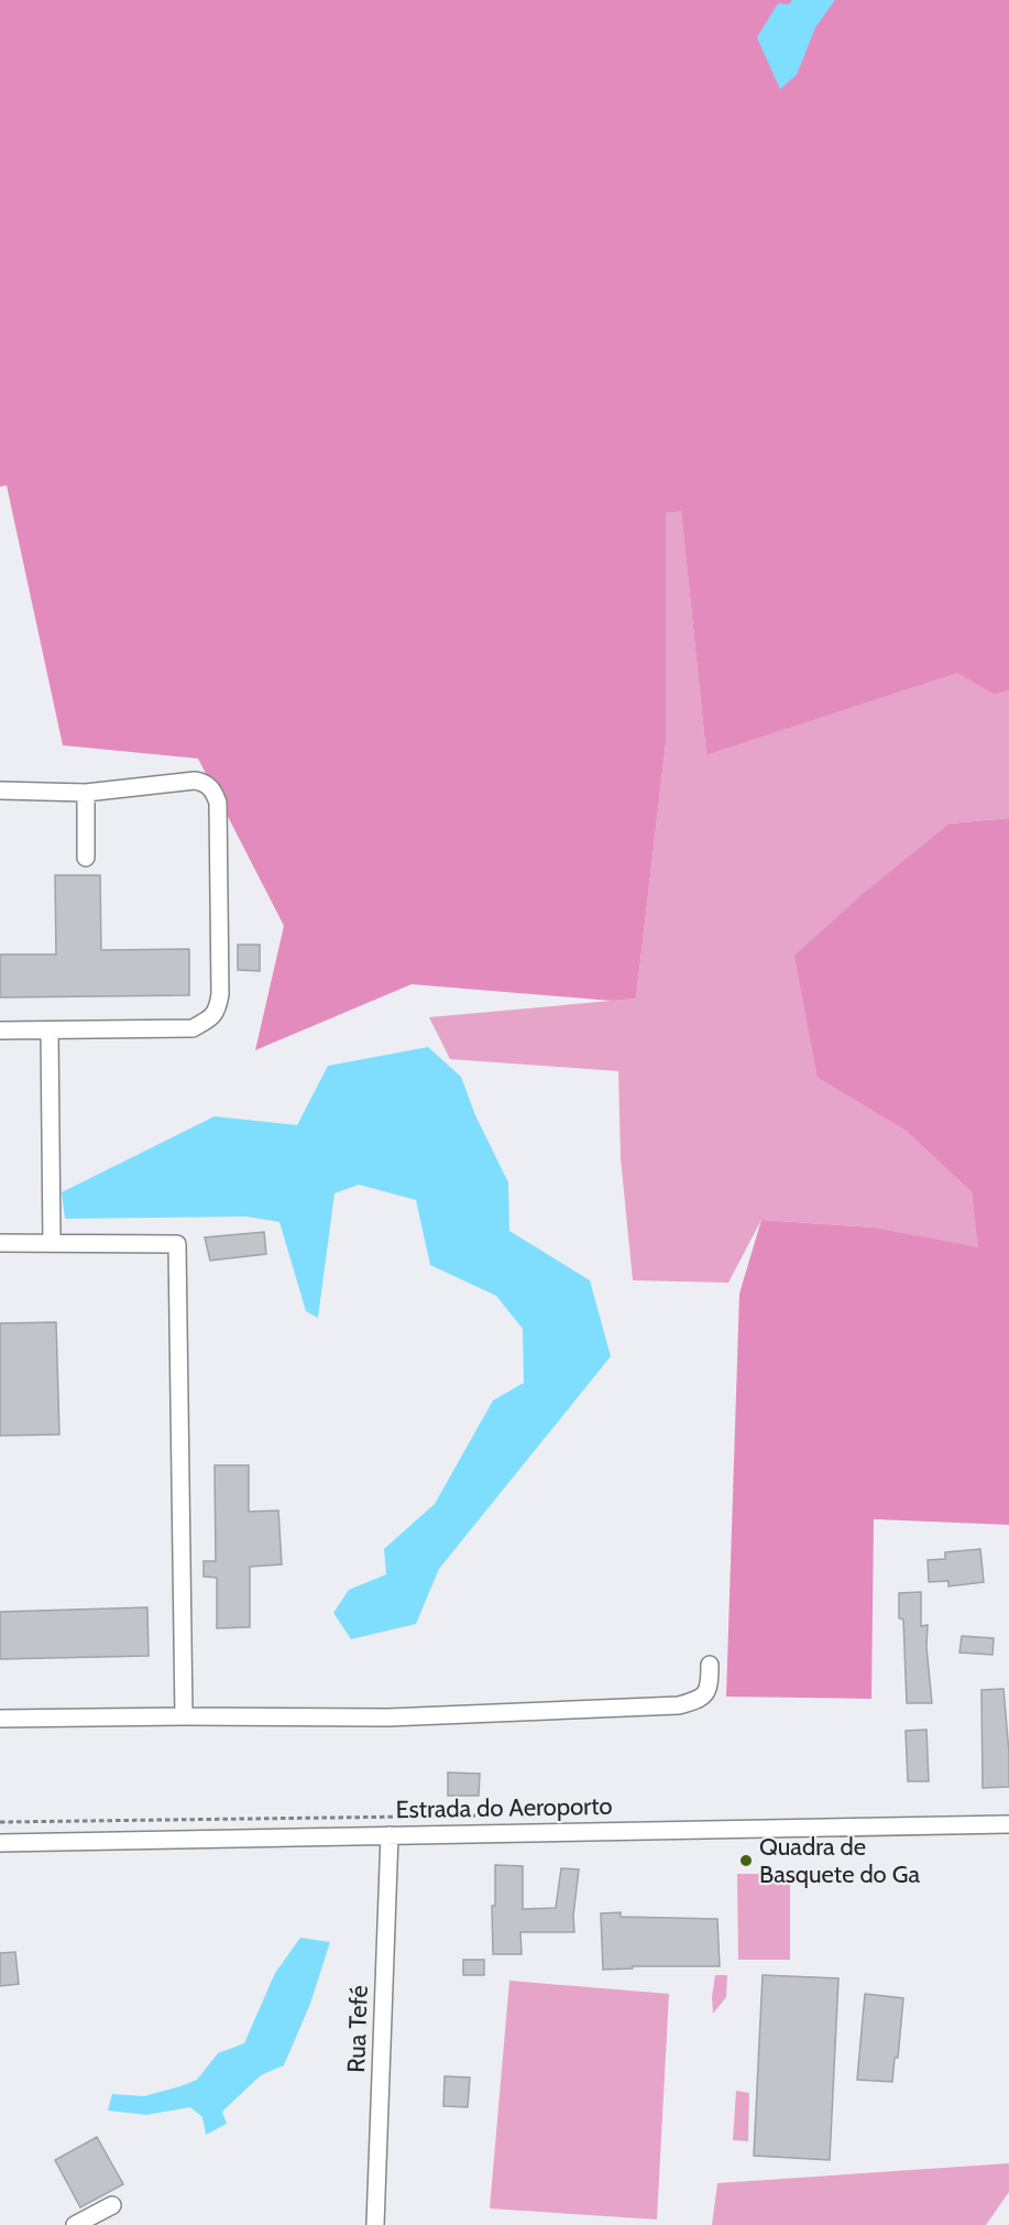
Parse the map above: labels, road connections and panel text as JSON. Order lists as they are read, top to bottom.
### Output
{
  "streets": {
    "street": ["Estrada do Aeroporto", "Rua Tefé"]
  },
  "crossings": [
    ["Estrada do Aeroporto", "Rua Tefé"]
  ],
  "places": ["Quadra de Basquete do Ga"]
}
